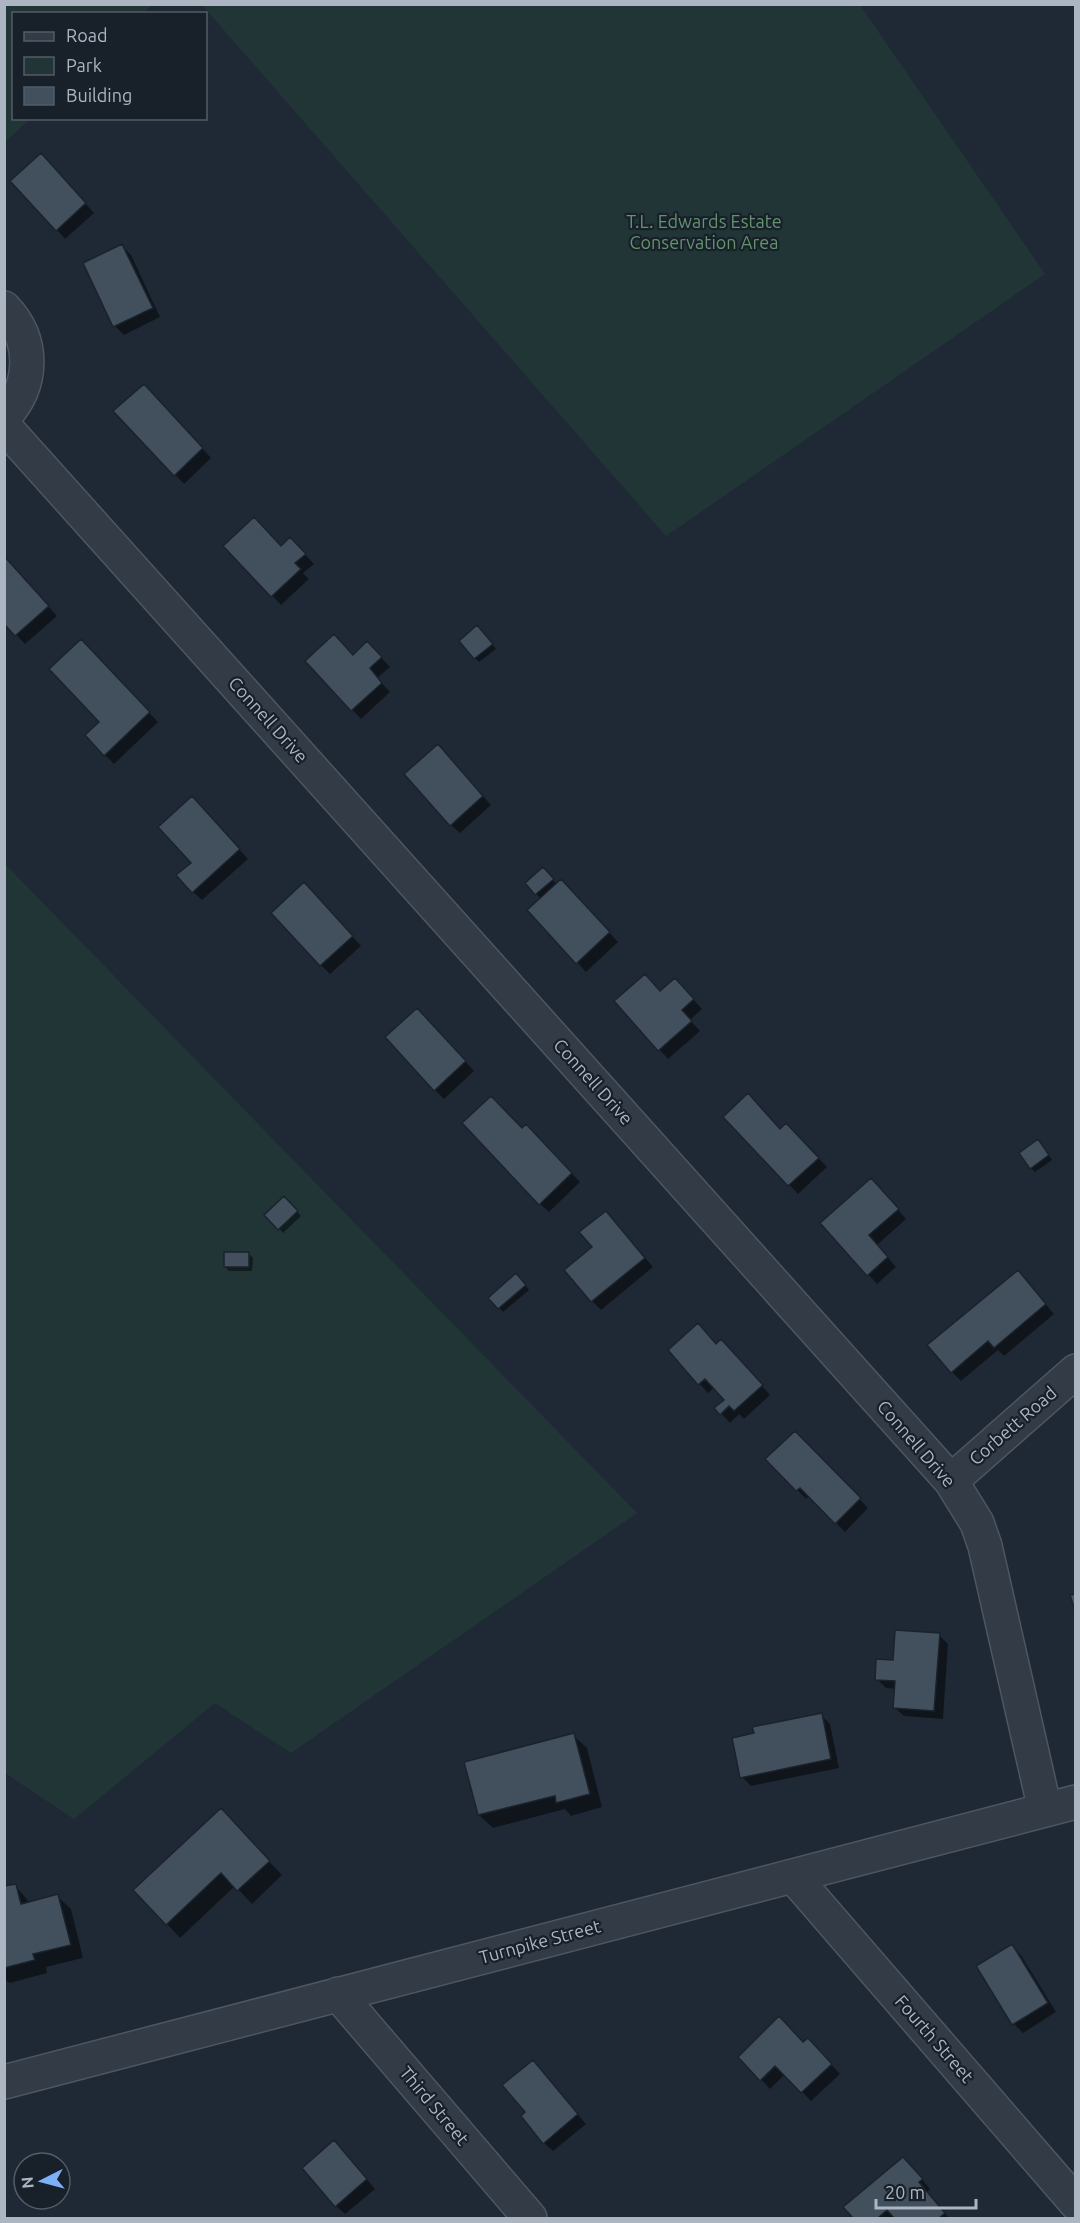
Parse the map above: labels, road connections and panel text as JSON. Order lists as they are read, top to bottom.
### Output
{
  "streets": {
    "street": [
      "Connell Drive",
      "Corbett Road",
      "Turnpike Street",
      "Fourth Street",
      "Third Street"
    ]
  },
  "crossings": [
    ["Connell Drive", "Corbett Road"],
    ["Connell Drive", "Turnpike Street"],
    ["Turnpike Street", "Fourth Street"],
    ["Turnpike Street", "Third Street"]
  ],
  "parks": ["T.L. Edwards Estate Conservation Area"],
  "legend": ["Road", "Park", "Building"],
  "scale_bar": "20 m",
  "north": "left"
}
